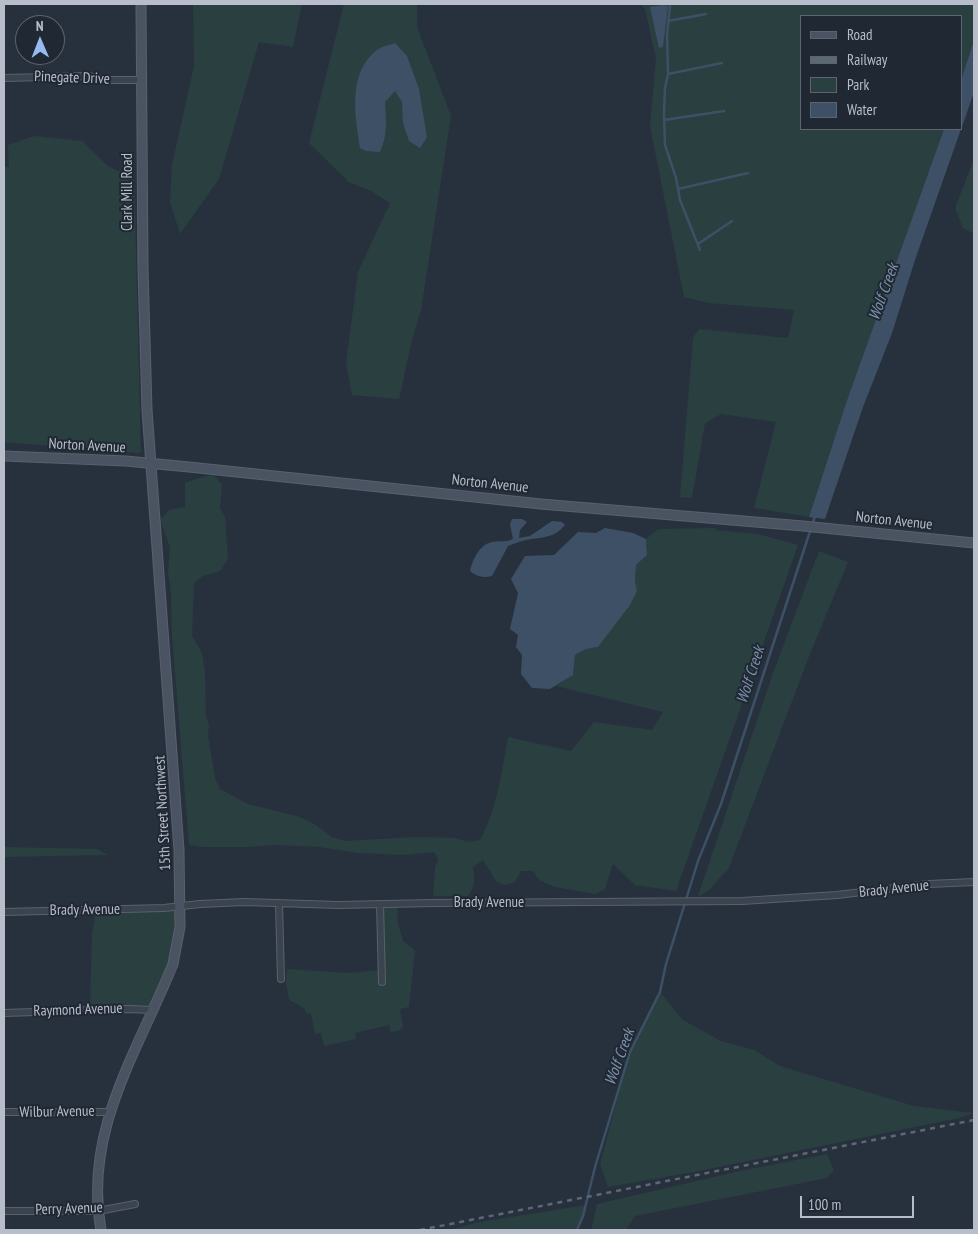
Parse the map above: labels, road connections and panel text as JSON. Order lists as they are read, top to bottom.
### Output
{
  "streets": {
    "street": [
      "Pinegate Drive",
      "Clark Mill Road",
      "Norton Avenue",
      "15th Street Northwest",
      "Brady Avenue",
      "Raymond Avenue",
      "Wilbur Avenue",
      "Perry Avenue"
    ]
  },
  "crossings": [
    ["Pinegate Drive", "Clark Mill Road"],
    ["Clark Mill Road", "15th Street Northwest"],
    ["Norton Avenue", "15th Street Northwest"],
    ["15th Street Northwest", "Brady Avenue"],
    ["15th Street Northwest", "Raymond Avenue"],
    ["15th Street Northwest", "Wilbur Avenue"],
    ["15th Street Northwest", "Perry Avenue"]
  ],
  "water": ["Wolf Creek"],
  "legend": [
    "Road",
    "Railway",
    "Park",
    "Water"
  ],
  "scale_bar": "100 m",
  "north": "top"
}
